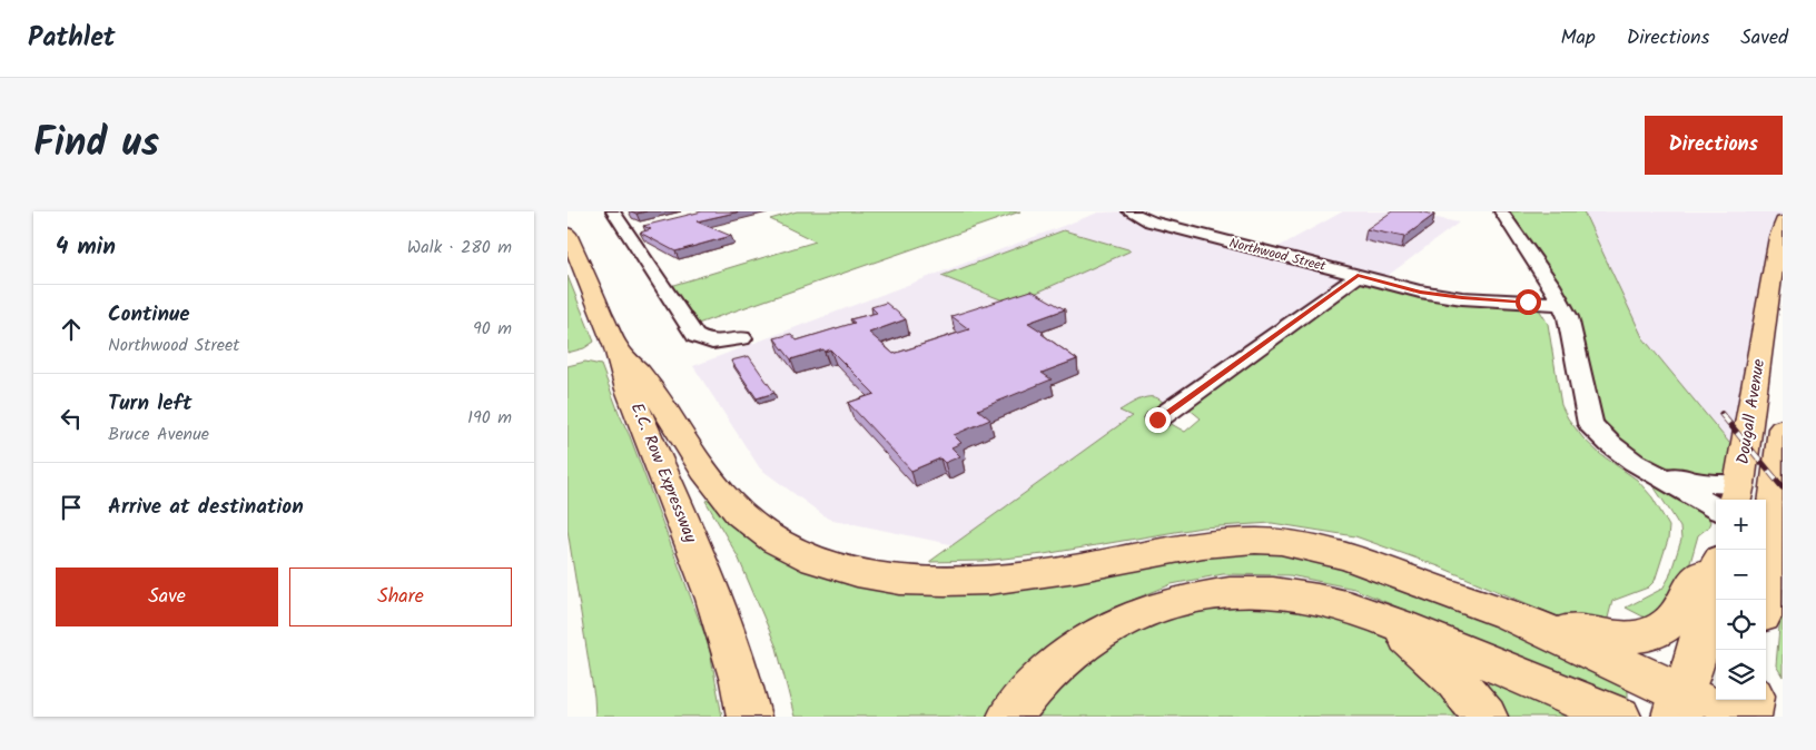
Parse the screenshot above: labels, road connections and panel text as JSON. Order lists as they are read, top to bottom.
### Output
{
  "streets": {
    "main road": ["Dougall Avenue", "E.C. Row Expressway"],
    "street": ["Northwood Street"]
  },
  "page": {
    "header": "Pathlet",
    "nav": ["Map", "Directions", "Saved"],
    "title": "Find us",
    "buttons": [
      "Directions",
      ["Save", "Share"]
    ],
    "heading": ["4 min", "Walk · 280 m"],
    "list": [
      ["Continue", "Northwood Street", "90 m"],
      ["Turn left", "Bruce Avenue", "190 m"],
      "Arrive at destination"
    ],
    "map_buttons": ["+", "−"]
  }
}
